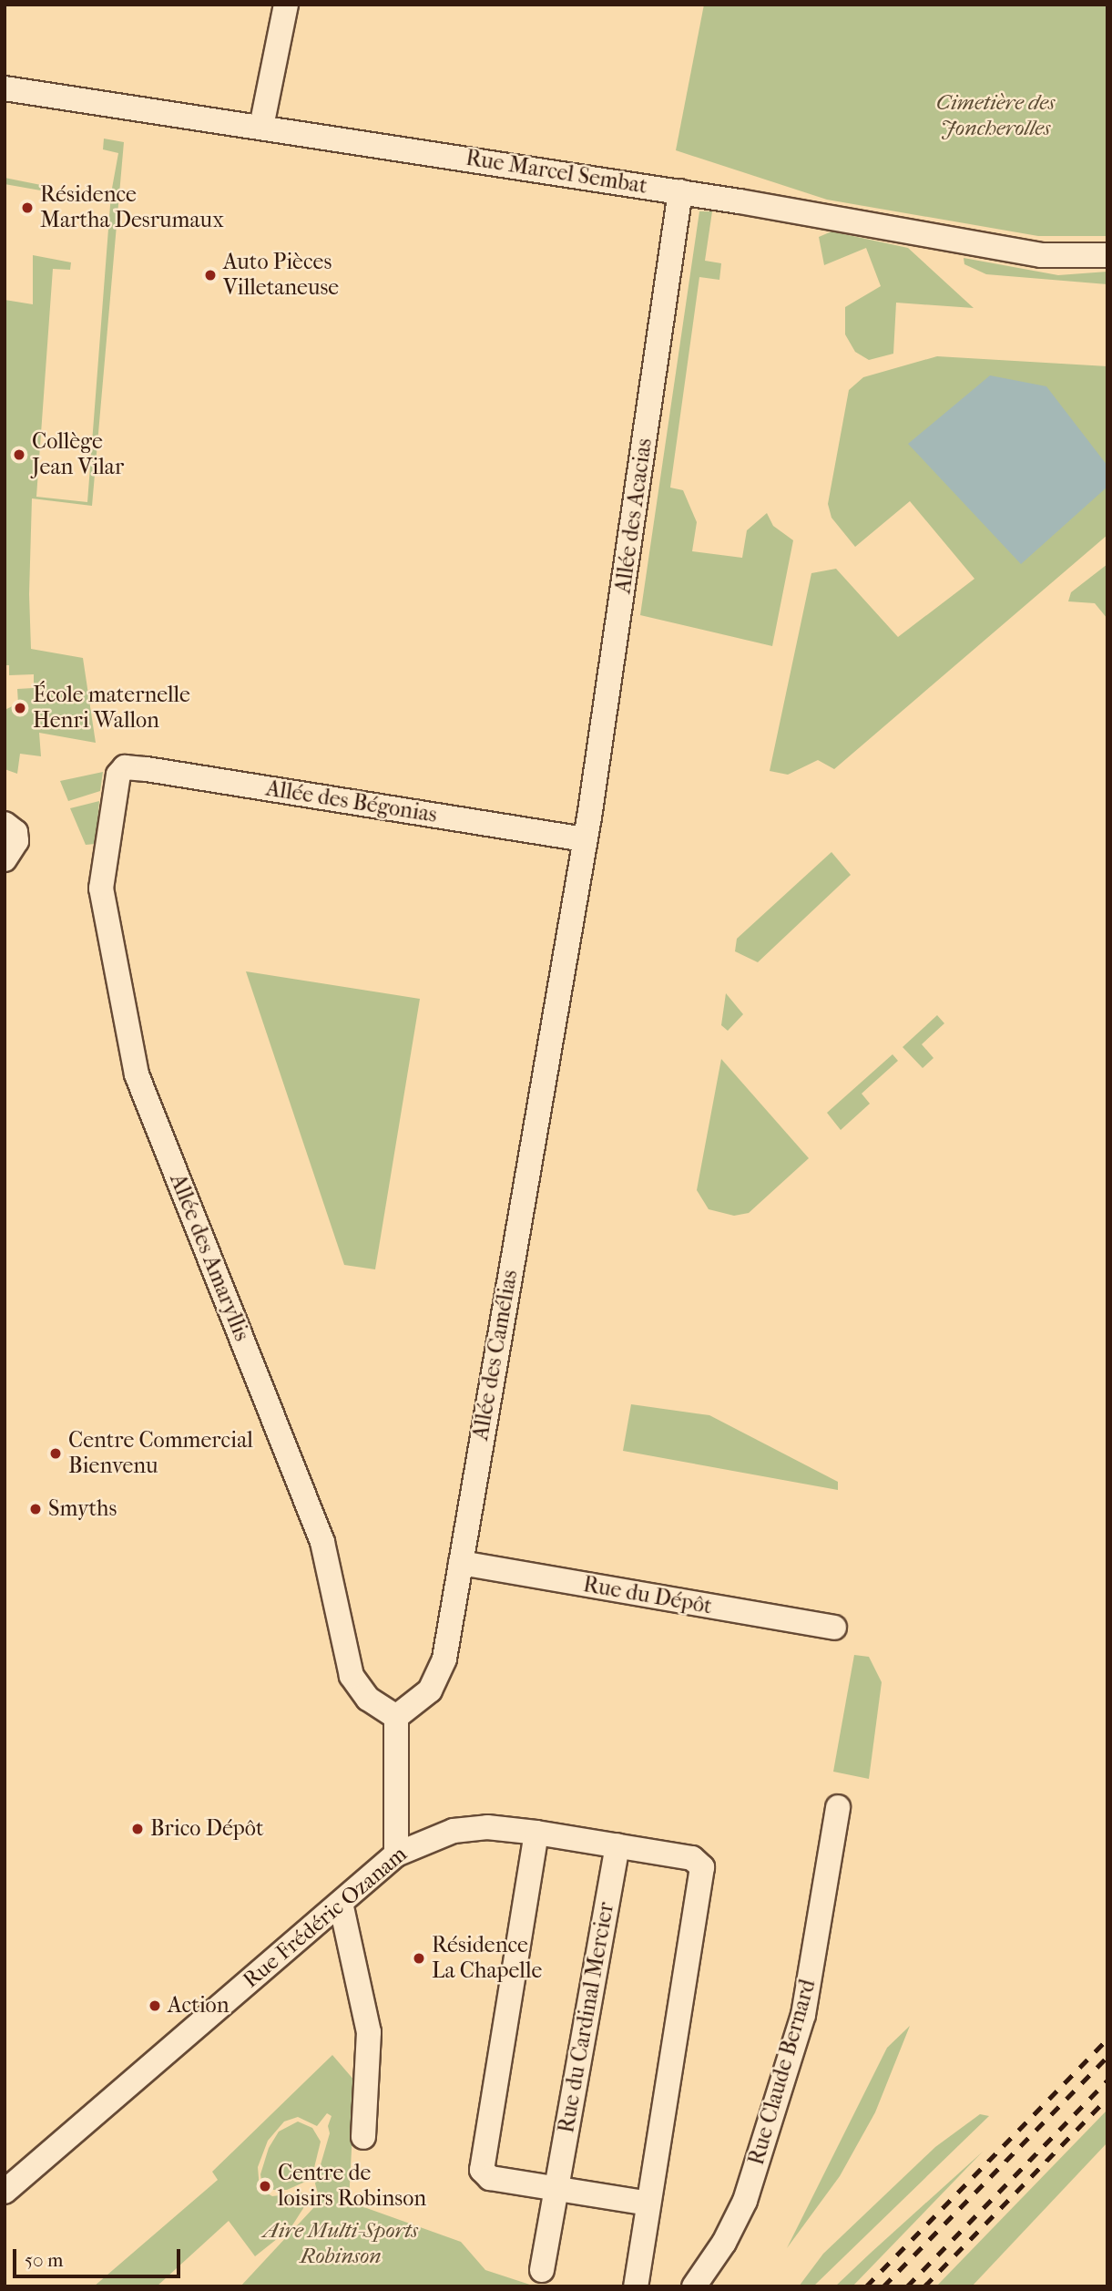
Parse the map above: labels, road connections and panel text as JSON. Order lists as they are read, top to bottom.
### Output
{
  "streets": {
    "street": [
      "Rue Marcel Sembat",
      "Allée des Acacias",
      "Allée des Bégonias",
      "Allée des Amaryllis",
      "Allée des Camélias",
      "Rue du Dépôt",
      "Rue Frédéric Ozanam",
      "Rue du Cardinal Mercier",
      "Rue Claude Bernard"
    ]
  },
  "crossings": [
    ["Rue Marcel Sembat", "Allée des Acacias"],
    ["Allée des Acacias", "Allée des Bégonias"],
    ["Allée des Acacias", "Allée des Camélias"],
    ["Allée des Bégonias", "Allée des Amaryllis"],
    ["Allée des Bégonias", "Allée des Camélias"],
    ["Allée des Amaryllis", "Allée des Camélias"],
    ["Allée des Camélias", "Rue du Dépôt"],
    ["Rue Frédéric Ozanam", "Rue du Cardinal Mercier"]
  ],
  "parks": ["Cimetière des Joncherolles", "Aire Multi-Sports Robinson"],
  "places": [
    "Résidence Martha Desrumaux",
    "Auto Pièces Villetaneuse",
    "Collège Jean Vilar",
    "École maternelle Henri Wallon",
    "Centre Commercial Bienvenu",
    "Smyths",
    "Brico Dépôt",
    "Résidence La Chapelle",
    "Action",
    "Centre de loisirs Robinson"
  ],
  "scale_bar": "50 m"
}
